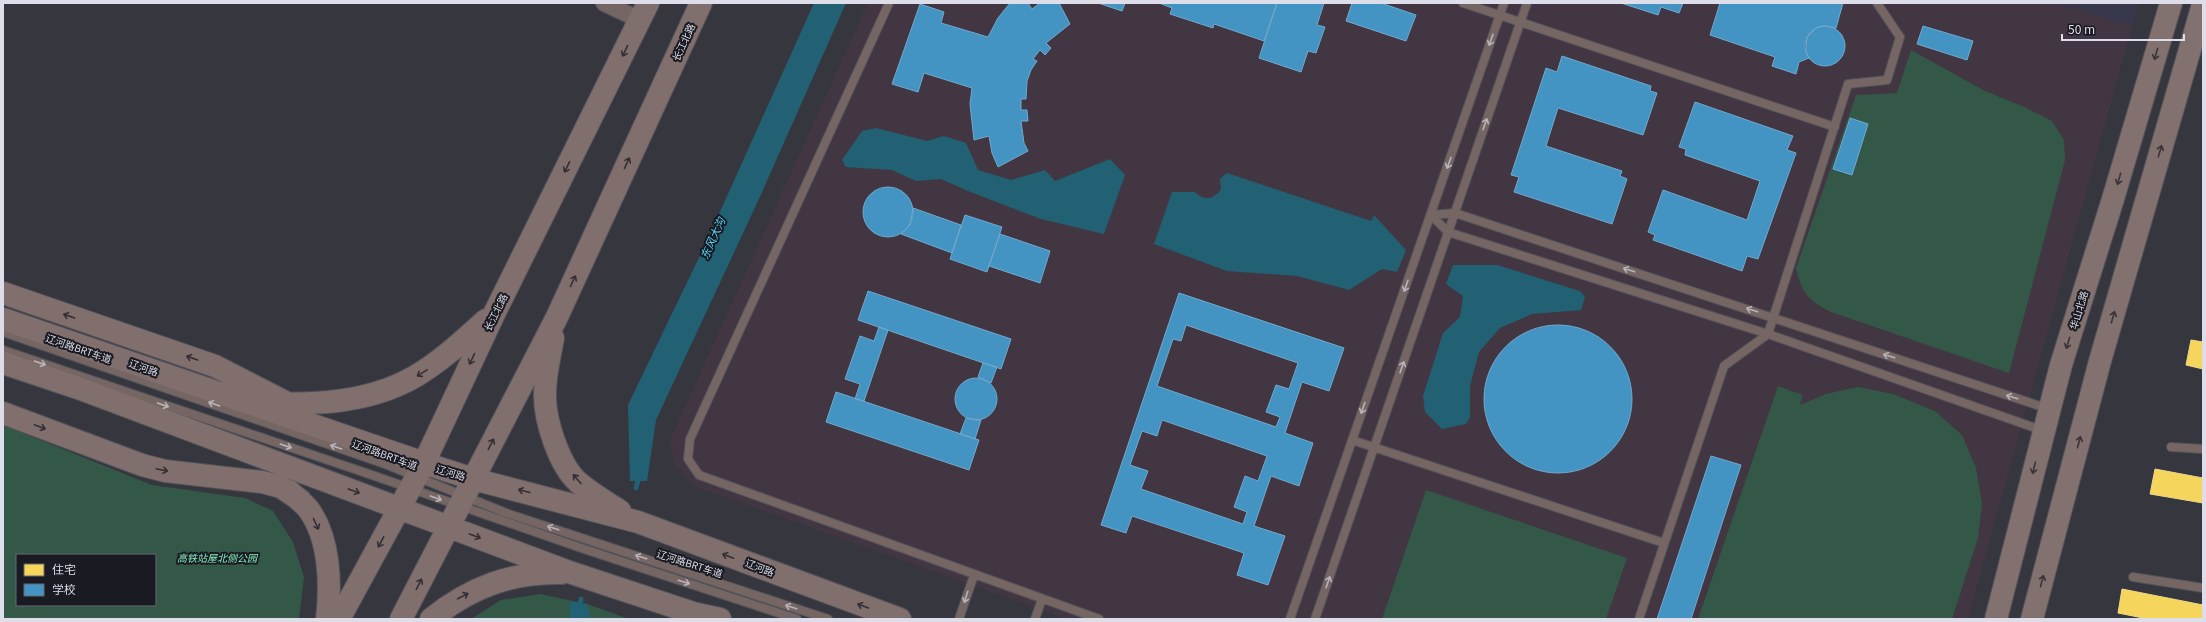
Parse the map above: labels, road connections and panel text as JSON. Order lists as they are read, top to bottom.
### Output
{
  "streets": {
    "main road": ["长江北路", "华山北路", "辽河路"],
    "lane": ["辽河路BRT车道"]
  },
  "crossings": [
    ["长江北路", "辽河路BRT车道"],
    ["长江北路", "辽河路"],
    ["辽河路BRT车道", "辽河路"]
  ],
  "water": ["东风大沟"],
  "parks": ["高铁站屋北侧公园"],
  "legend": ["住宅", "学校"],
  "scale_bar": "50 m"
}
